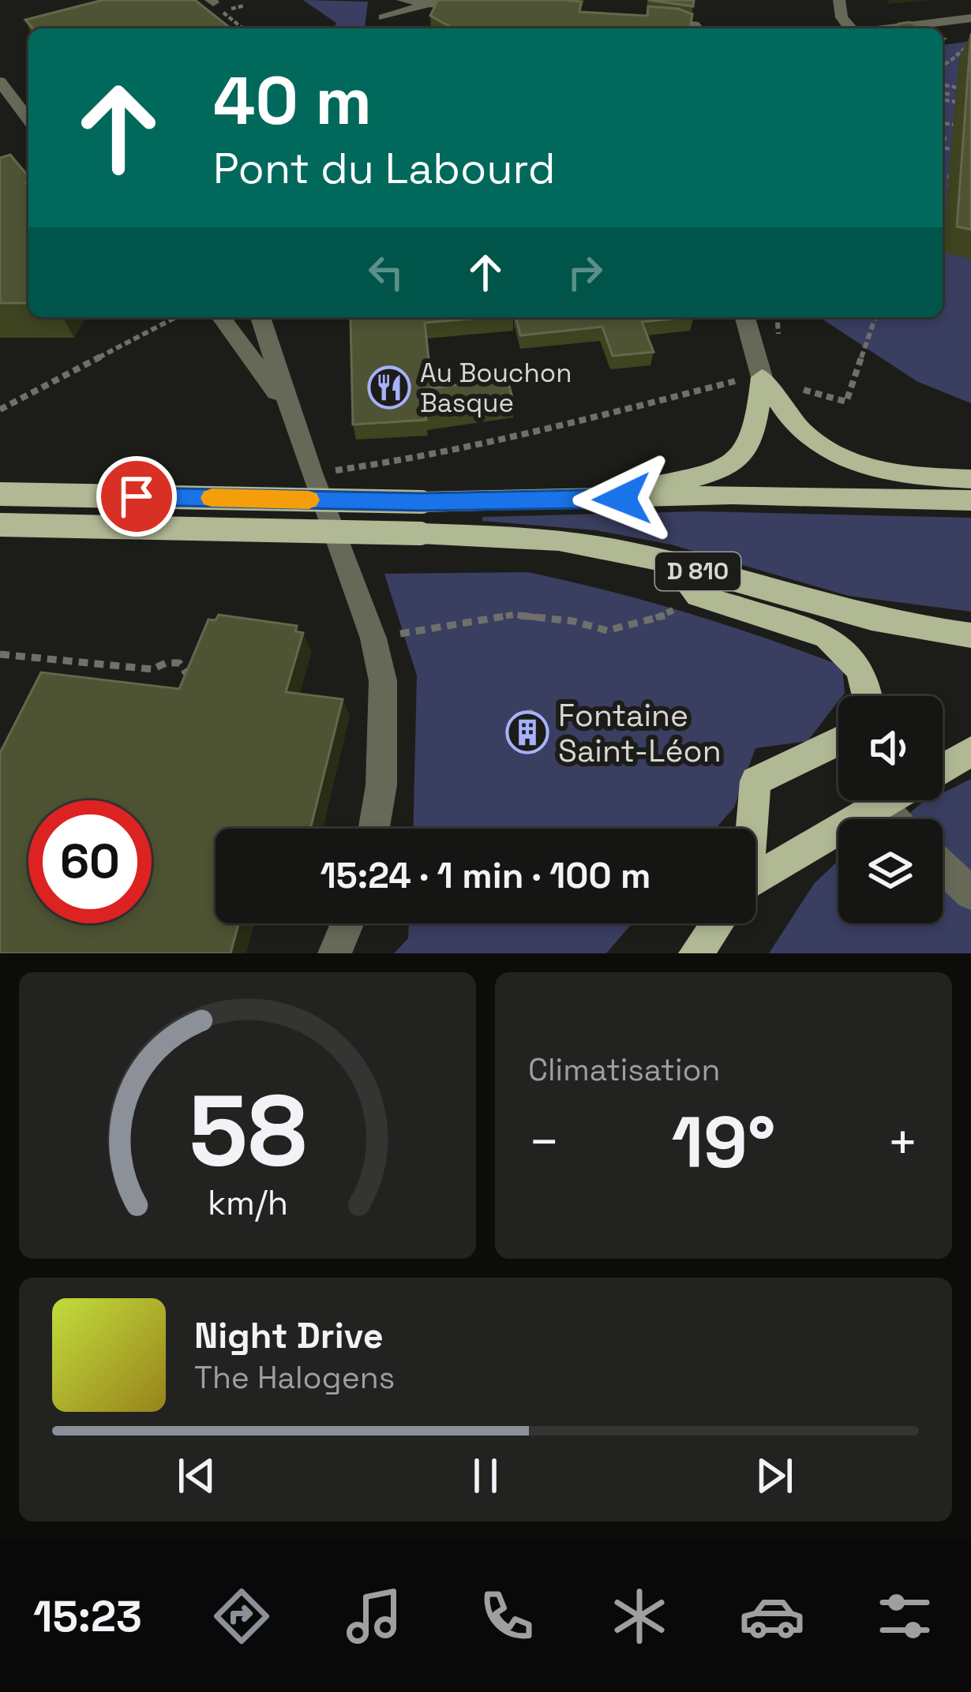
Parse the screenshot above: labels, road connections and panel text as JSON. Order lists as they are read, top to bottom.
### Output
{
  "streets": {
    "main road": ["D 810"]
  },
  "places": {
    "restaurant": ["Au Bouchon Basque"],
    "building": ["Fontaine Saint-Léon"]
  },
  "page": {
    "turn": ["40 m", "Pont du Labourd"],
    "limit": "60",
    "trip": "15:24 · 1 min · 100 m",
    "tile": "Climatisation",
    "heat": ["−", "19°", "+"],
    "song": ["Night Drive", "The Halogens"],
    "tabs": "15:23",
    "gauge": ["58", "km/h"]
  }
}
